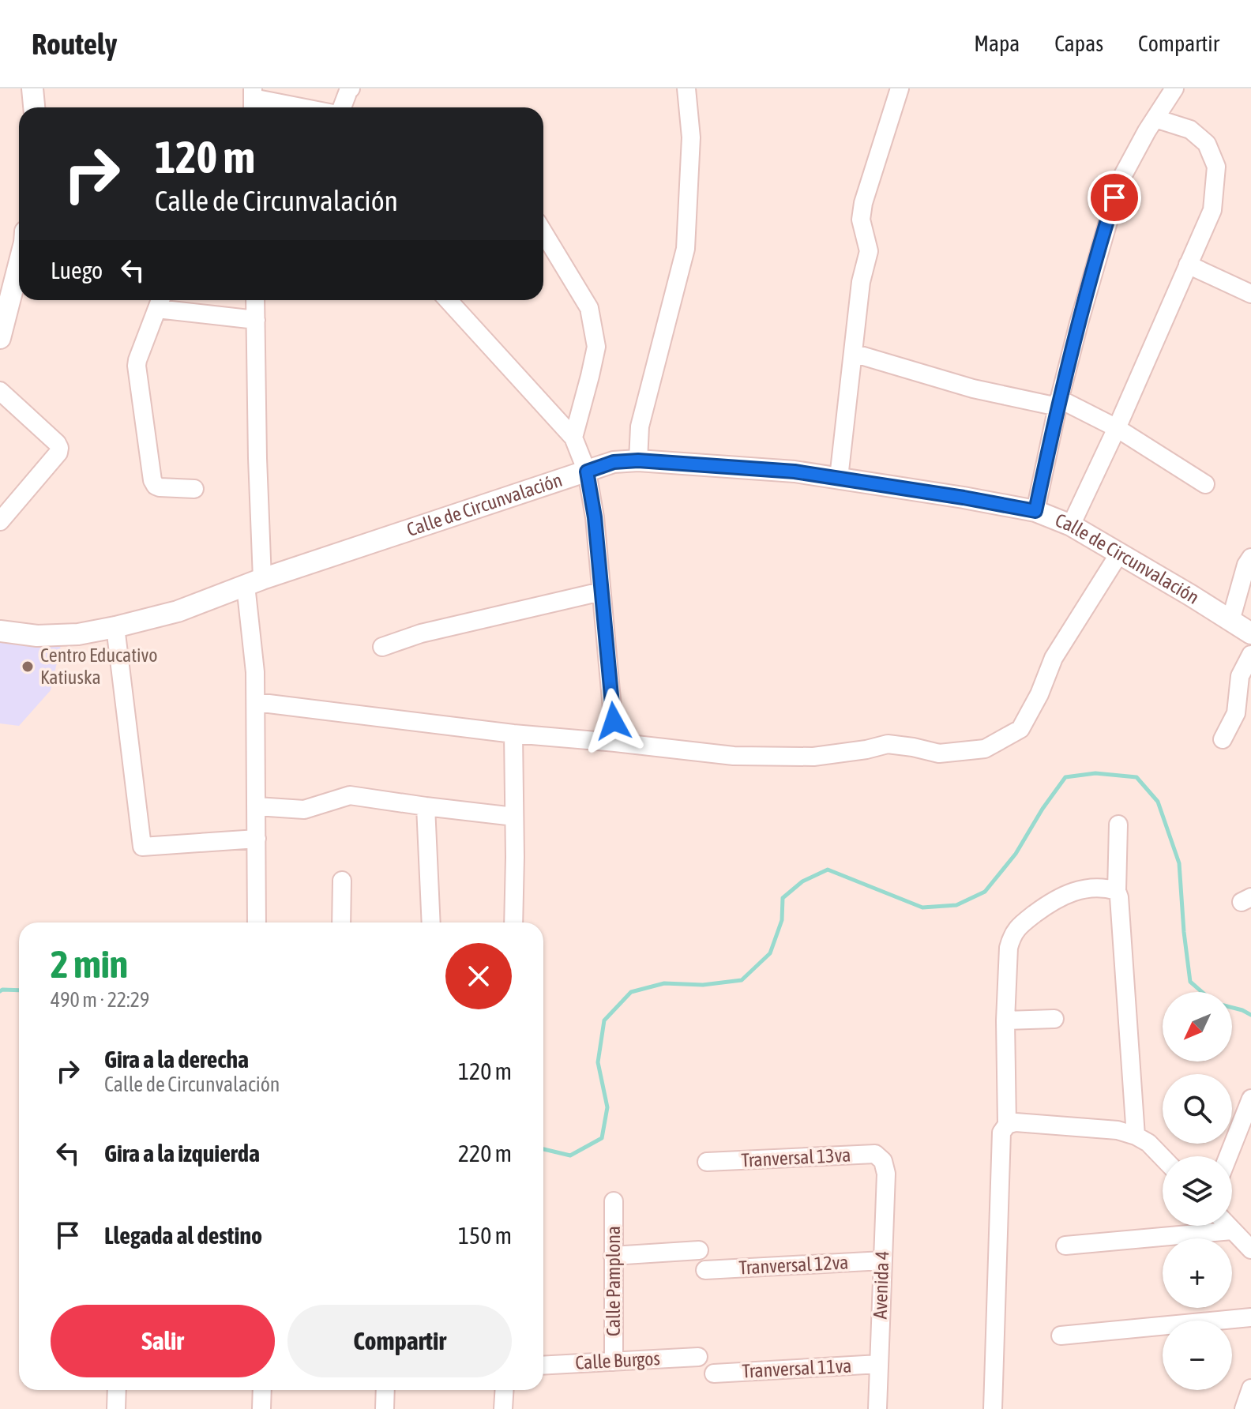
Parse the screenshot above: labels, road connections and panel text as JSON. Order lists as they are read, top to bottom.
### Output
{
  "streets": {
    "street": [
      "Calle de Circunvalación",
      "Tranversal 13va",
      "Tranversal 12va",
      "Calle Pamplona",
      "Avenida 4",
      "Calle Burgos",
      "Tranversal 11va"
    ]
  },
  "crossings": [
    ["Tranversal 13va", "Avenida 4"],
    ["Tranversal 12va", "Avenida 4"],
    ["Calle Pamplona", "Calle Burgos"],
    ["Avenida 4", "Tranversal 11va"]
  ],
  "places": ["Centro Educativo Katiuska"],
  "north": "bottom left",
  "page": {
    "header": "Routely",
    "nav": ["Mapa", "Capas", "Compartir"],
    "turn": ["120 m", "Calle de Circunvalación"],
    "then": "Luego",
    "heading": ["2 min", "490 m · 22:29"],
    "map_buttons": ["+", "−"],
    "list": [
      {
        "name": "Gira a la derecha",
        "note": "Calle de Circunvalación",
        "value": "120 m"
      },
      {
        "name": "Gira a la izquierda",
        "value": "220 m"
      },
      {
        "name": "Llegada al destino",
        "value": "150 m"
      }
    ],
    "buttons": ["Salir", "Compartir"]
  }
}
